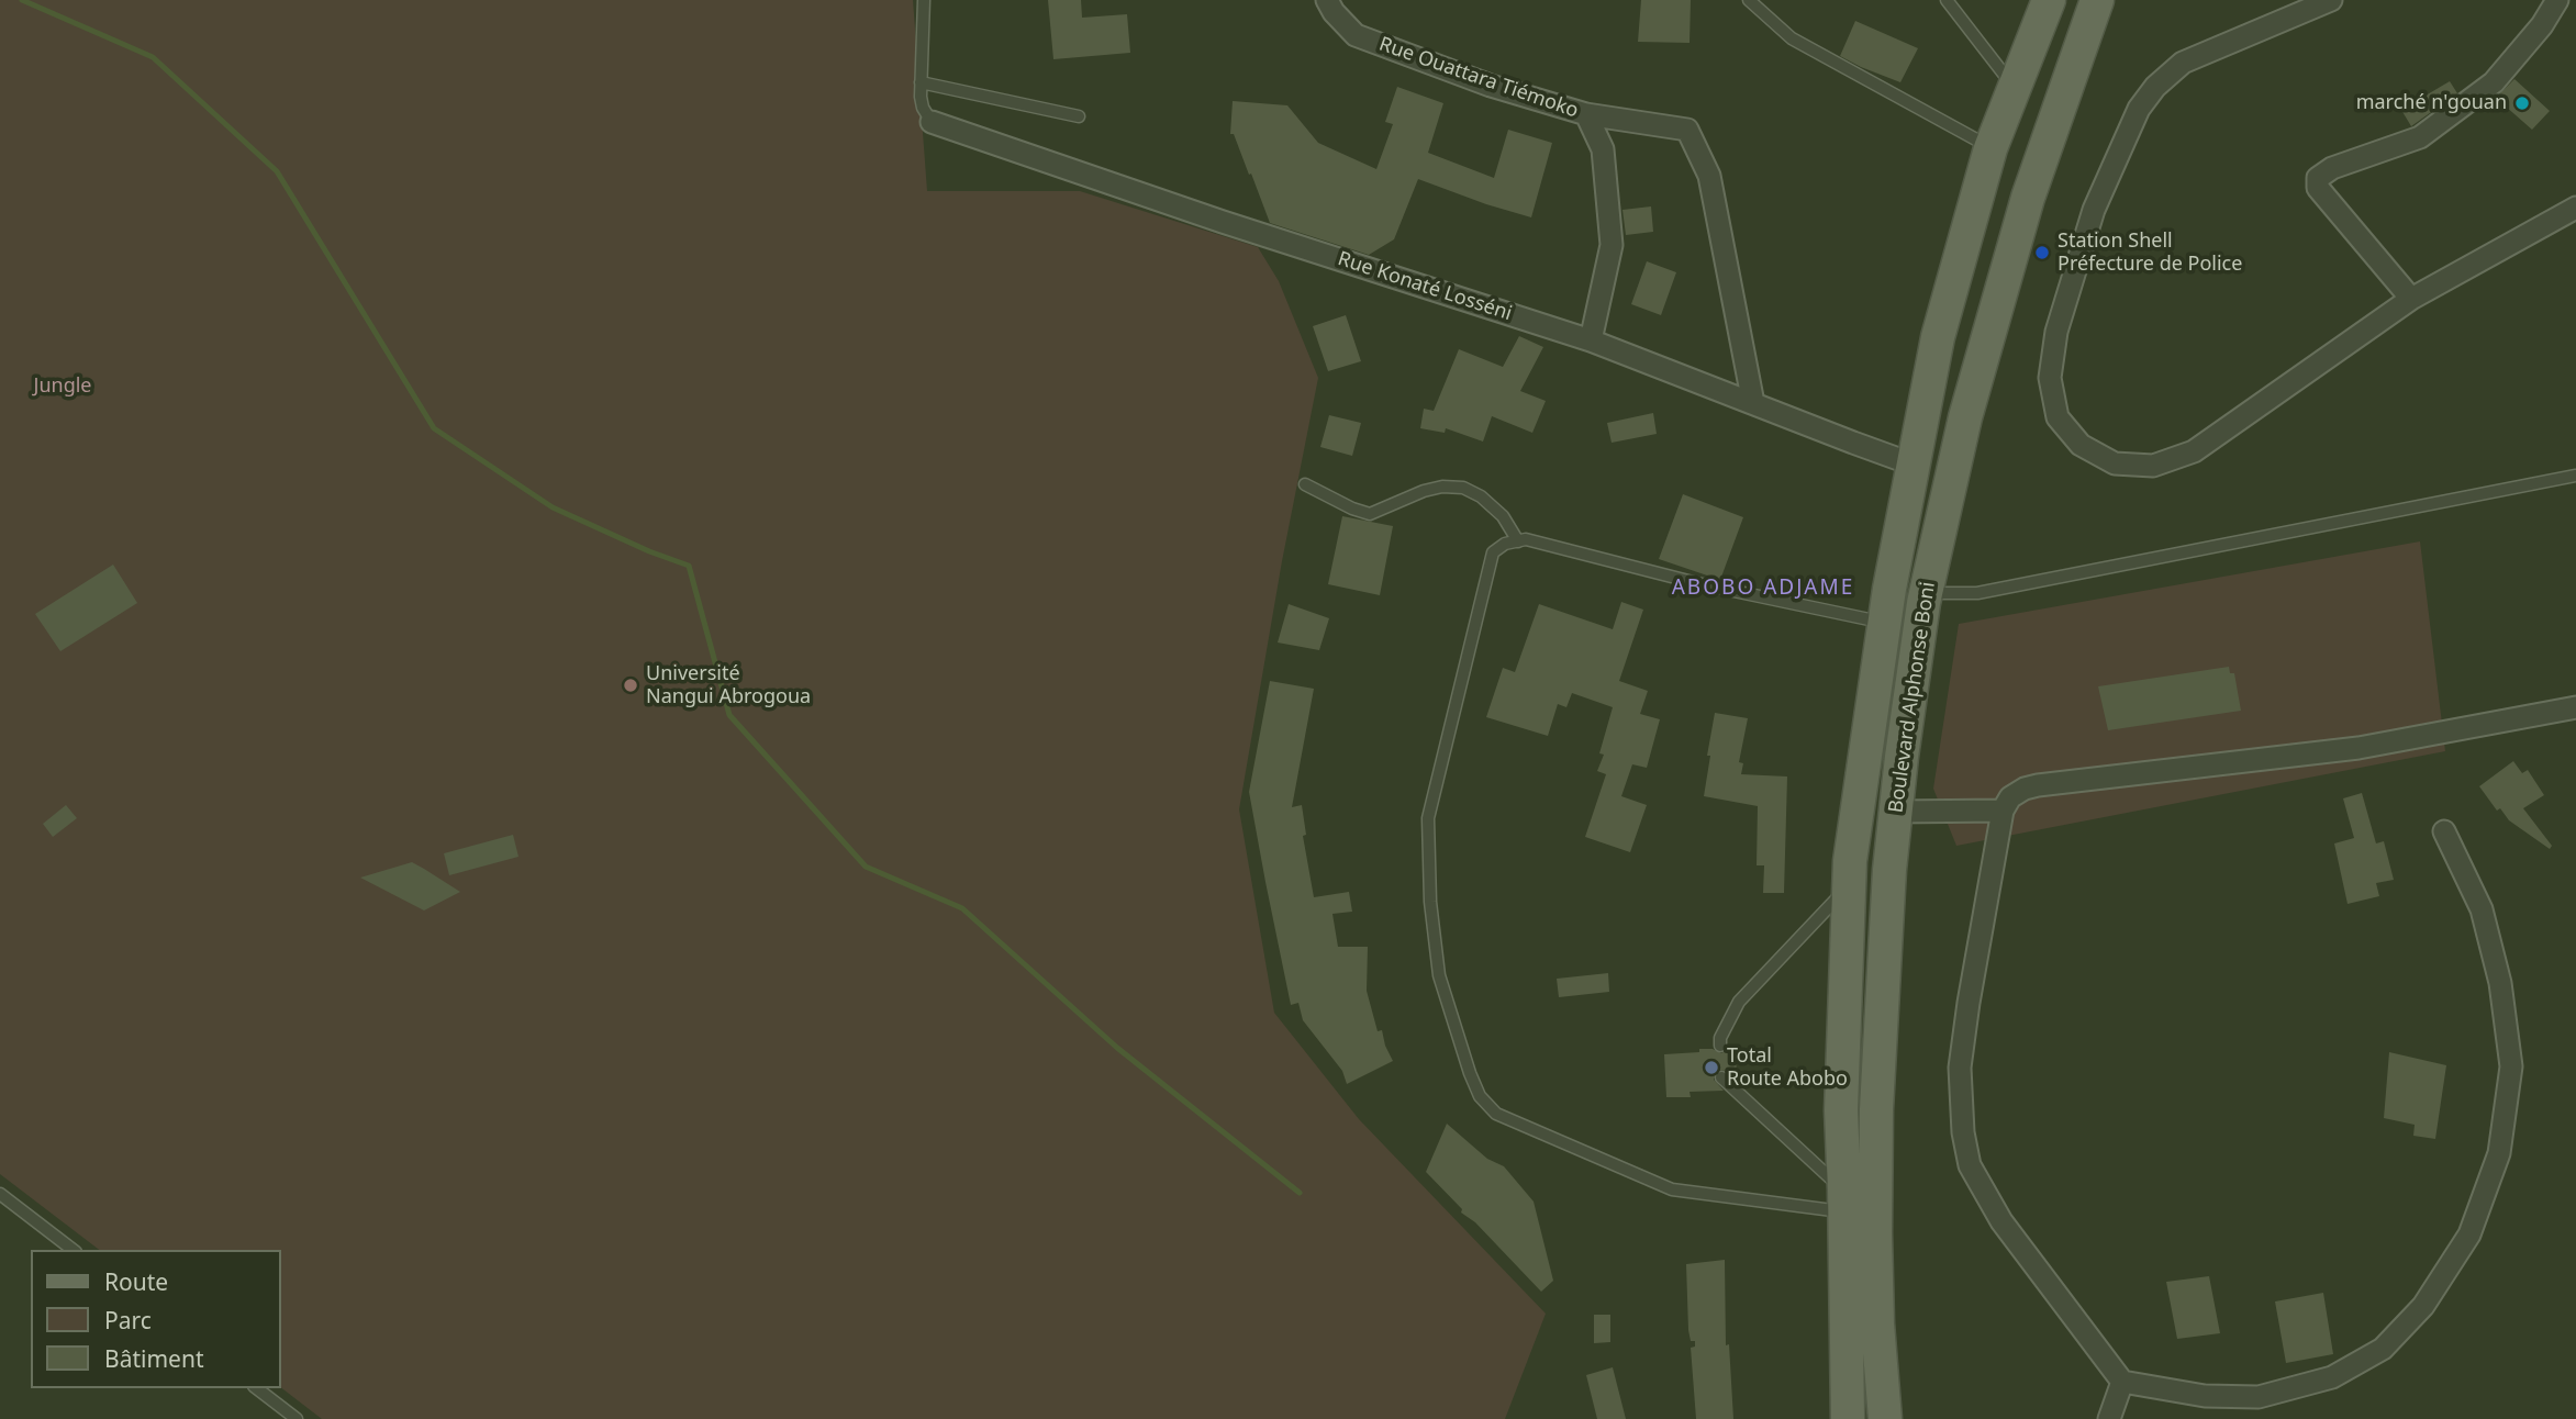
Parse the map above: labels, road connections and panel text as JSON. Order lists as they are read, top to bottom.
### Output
{
  "streets": {
    "main road": ["Boulevard Alphonse Boni"],
    "street": ["Rue Ouattara Tiémoko", "Rue Konaté Losséni"]
  },
  "crossings": [
    ["Rue Ouattara Tiémoko", "Rue Konaté Losséni"],
    ["Rue Konaté Losséni", "Boulevard Alphonse Boni"]
  ],
  "districts": ["ABOBO ADJAME"],
  "parks": ["Jungle"],
  "places": [
    "marché n'gouan",
    "Station Shell Préfecture de Police",
    "Université Nangui Abrogoua",
    "Total Route Abobo"
  ],
  "legend": ["Route", "Parc", "Bâtiment"]
}
